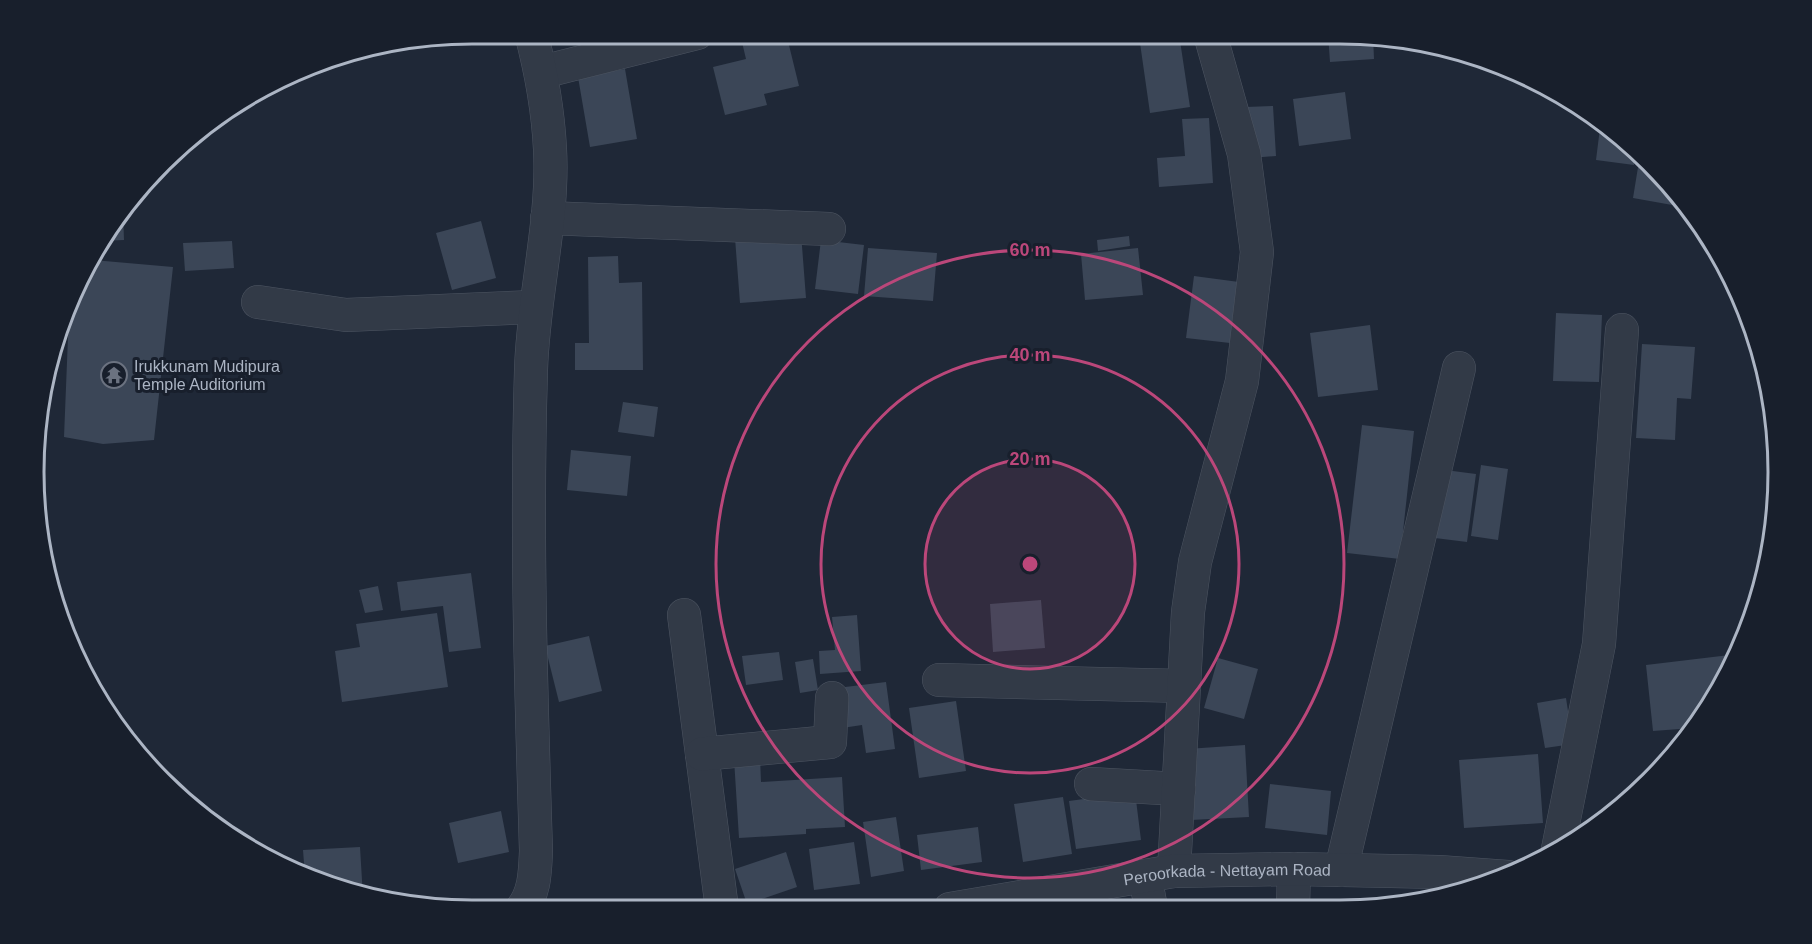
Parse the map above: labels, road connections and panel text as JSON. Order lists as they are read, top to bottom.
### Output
{
  "streets": {
    "street": ["Peroorkada - Nettayam Road"]
  },
  "places": {
    "temple": ["Irukkunam Mudipura Temple Auditorium"]
  },
  "rings": ["60 m", "40 m", "20 m"]
}
